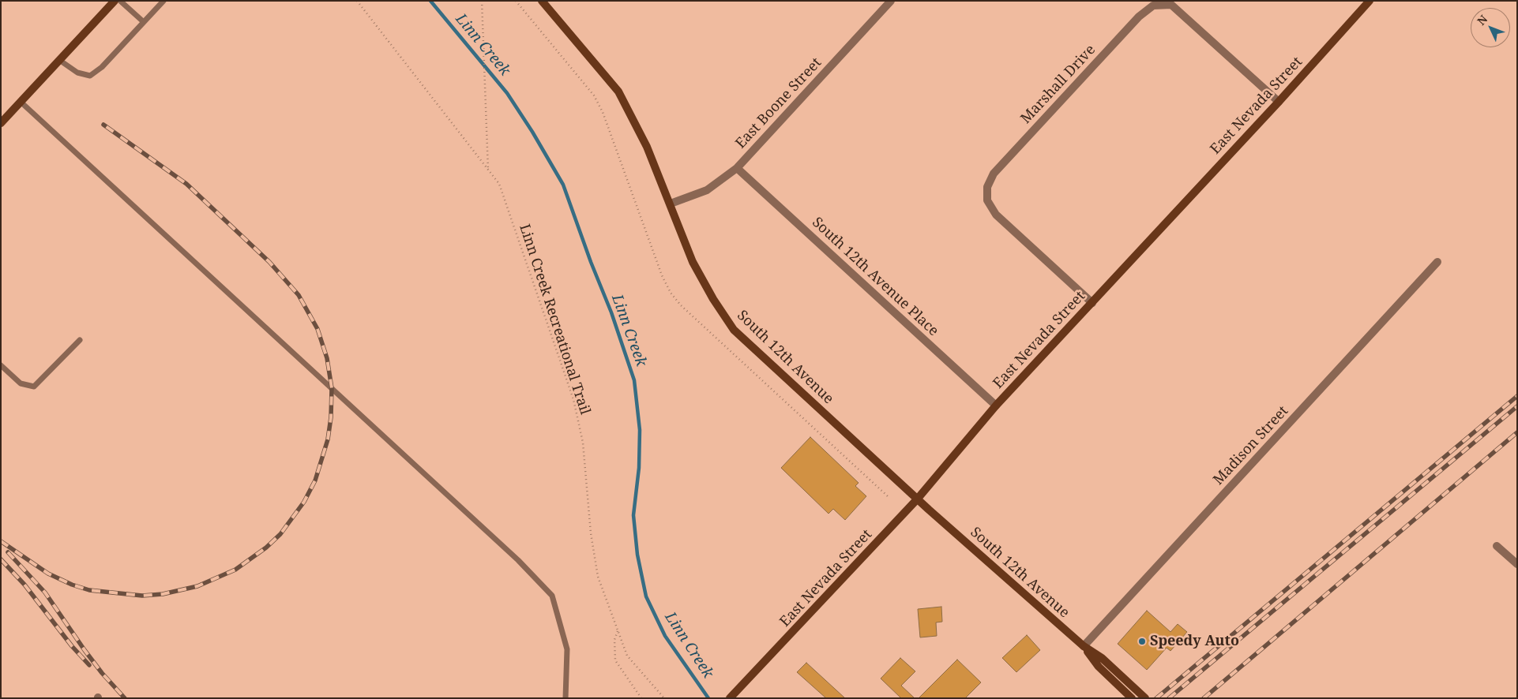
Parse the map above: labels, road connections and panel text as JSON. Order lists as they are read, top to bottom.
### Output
{
  "streets": {
    "main road": ["East Nevada Street", "South 12th Avenue"],
    "street": [
      "Marshall Drive",
      "East Boone Street",
      "South 12th Avenue Place",
      "Madison Street"
    ],
    "path": ["Linn Creek Recreational Trail"]
  },
  "crossings": [
    ["Marshall Drive", "East Nevada Street"],
    ["East Boone Street", "South 12th Avenue Place"],
    ["East Boone Street", "South 12th Avenue"],
    ["East Nevada Street", "South 12th Avenue Place"],
    ["East Nevada Street", "South 12th Avenue"],
    ["South 12th Avenue", "Madison Street"]
  ],
  "water": ["Linn Creek"],
  "places": ["Speedy Auto"],
  "north": "top left"
}
